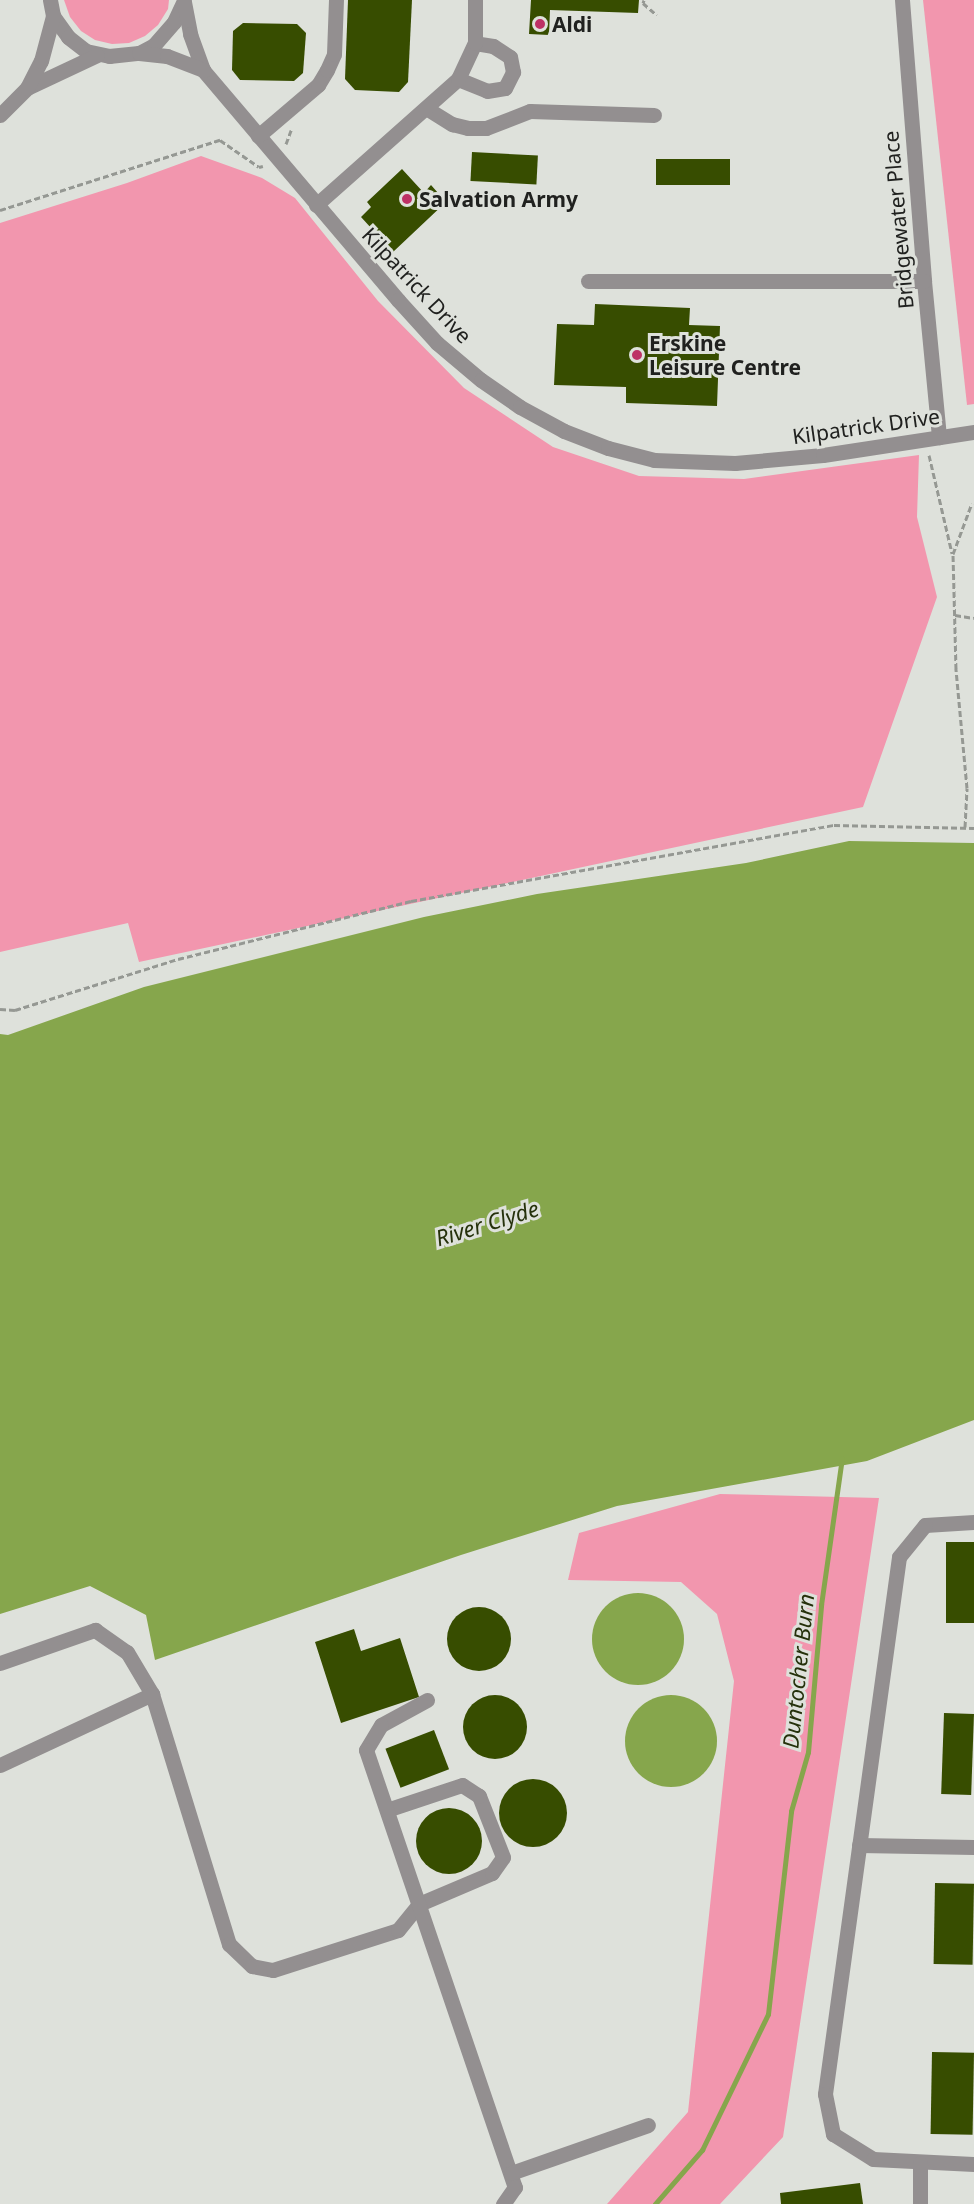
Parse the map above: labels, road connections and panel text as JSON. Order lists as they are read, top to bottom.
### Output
{
  "streets": {
    "street": ["Bridgewater Place", "Kilpatrick Drive"]
  },
  "crossings": [
    ["Bridgewater Place", "Kilpatrick Drive"]
  ],
  "water": ["River Clyde", "Duntocher Burn"],
  "places": ["Aldi", "Salvation Army", "Erskine Leisure Centre"]
}
